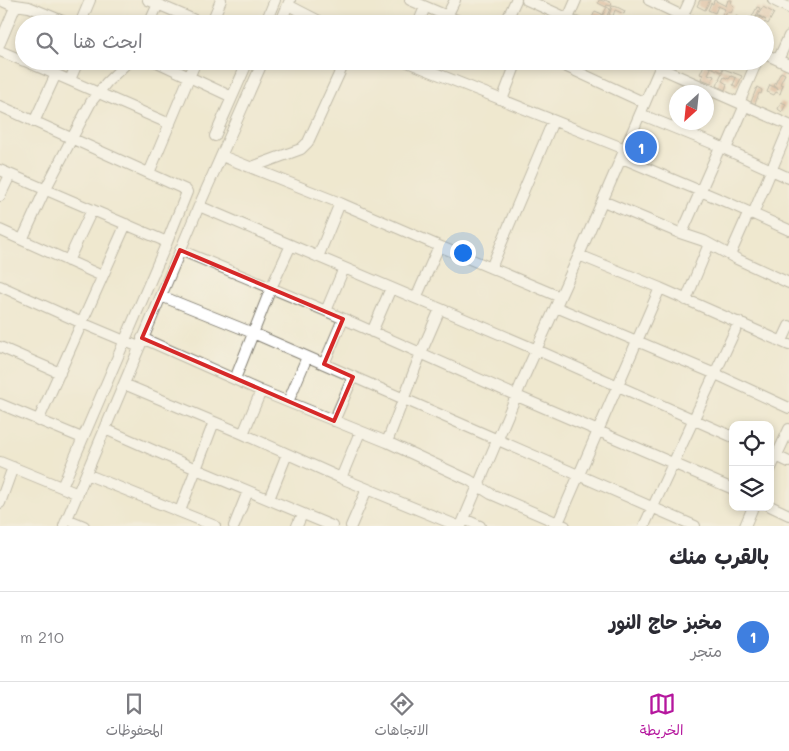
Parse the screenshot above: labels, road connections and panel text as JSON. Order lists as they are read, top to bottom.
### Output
{
  "north": "bottom left",
  "page": {
    "search": "ابحث هنا",
    "pins": "1",
    "heading": "بالقرب منك",
    "list": [
      {
        "mark": "1",
        "name": "مخبز حاج النور",
        "note": "متجر",
        "value": "210 m"
      }
    ],
    "nav": ["الخريطة", "الاتجاهات", "المحفوظات"]
  }
}
